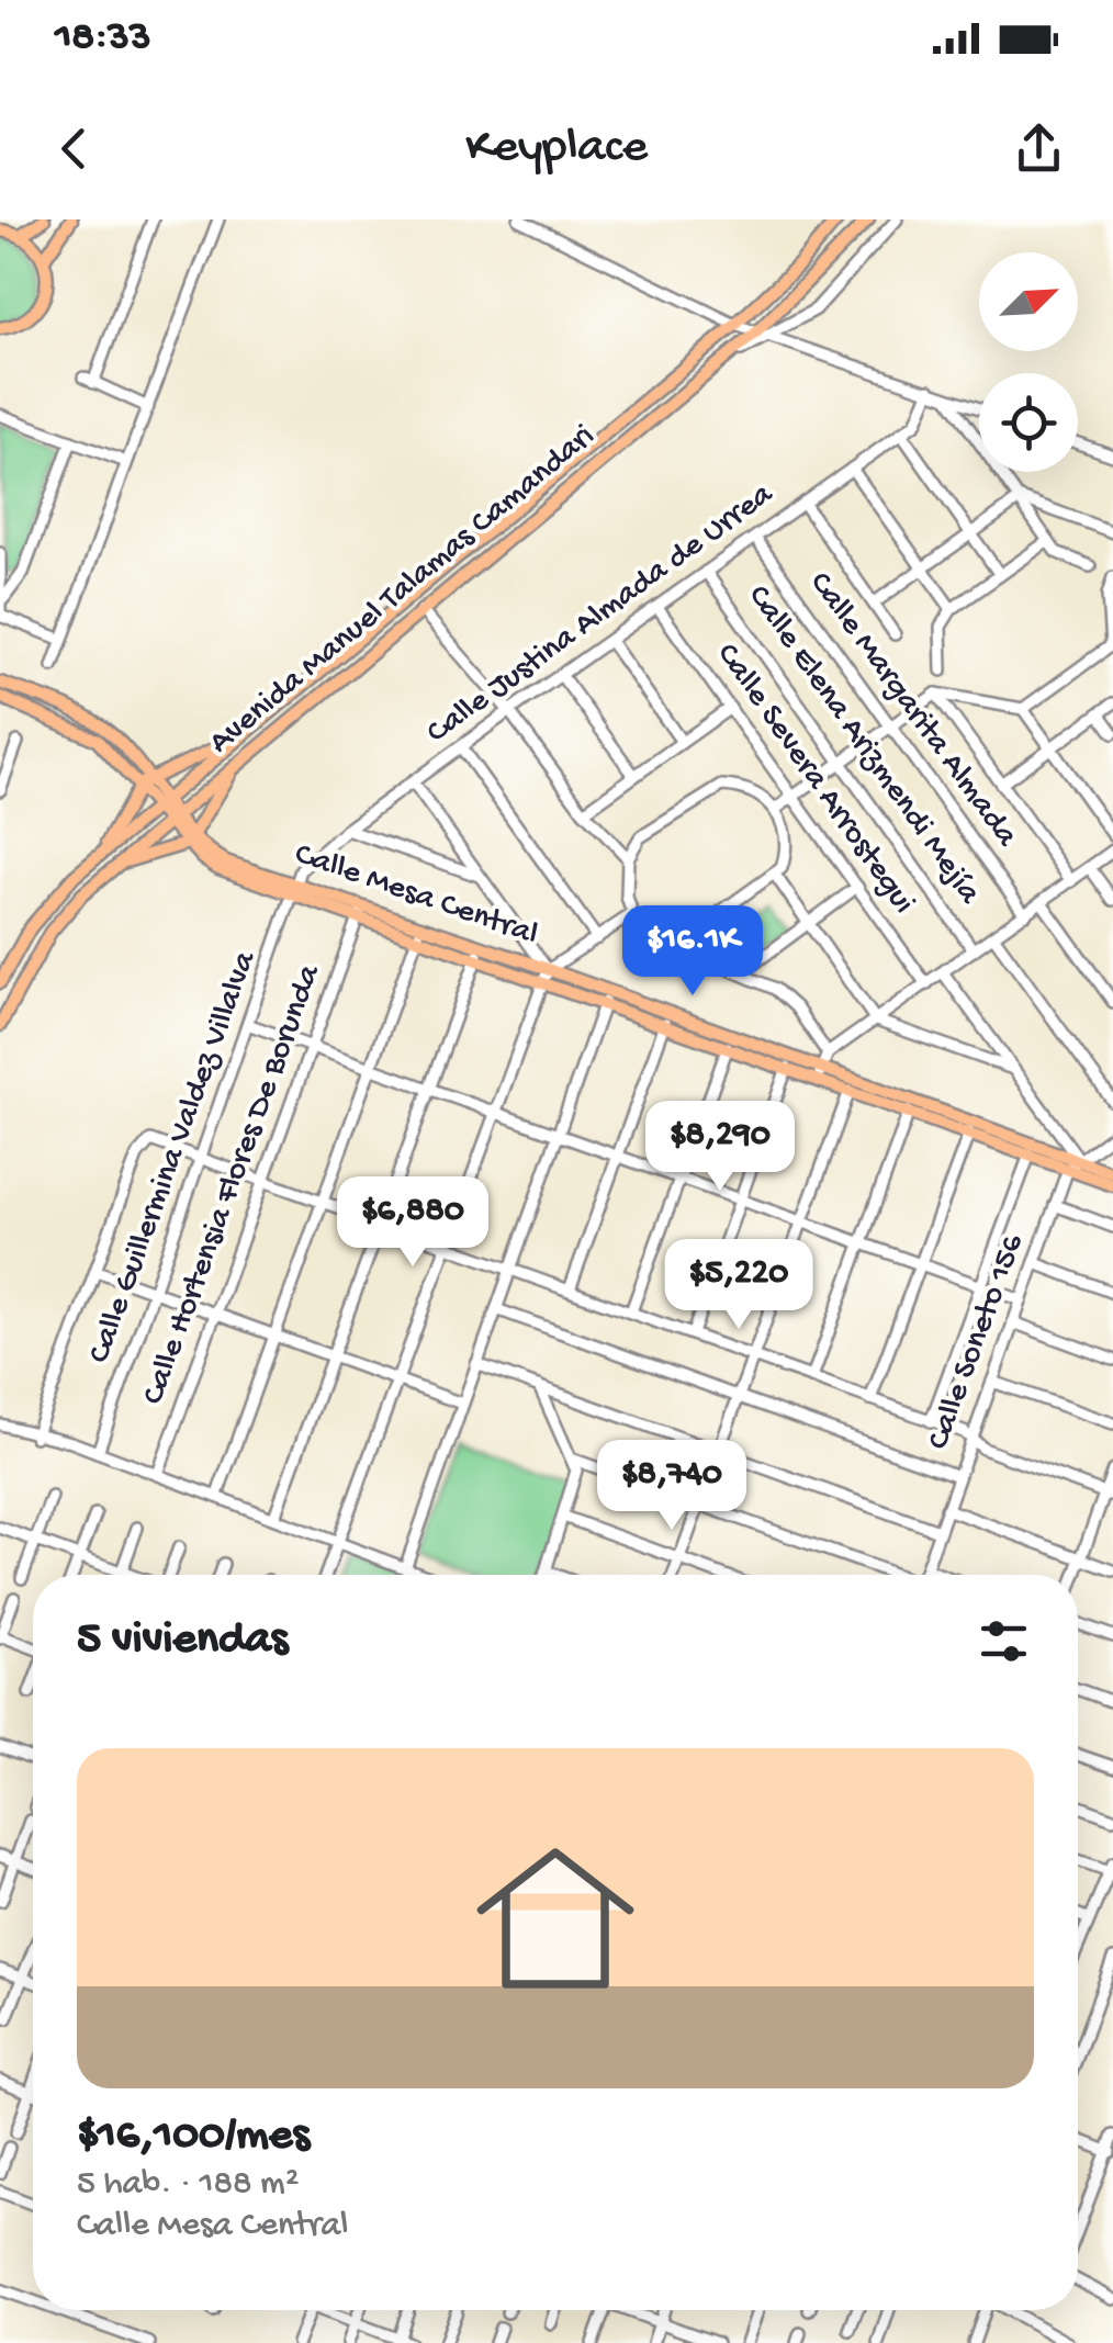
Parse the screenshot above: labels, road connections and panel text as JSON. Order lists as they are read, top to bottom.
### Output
{
  "streets": {
    "main road": ["Avenida Manuel Talamas Camandari", "Calle Mesa Central"],
    "street": [
      "Calle Justina Almada de Urrea",
      "Calle Margarita Almada",
      "Calle Elena Arizmendi Mejía",
      "Calle Severa Arrostegui",
      "Calle Guillermina Valdez Villalva",
      "Calle Hortensia Flores De Borunda",
      "Calle Soneto 156"
    ]
  },
  "crossings": [
    ["Avenida Manuel Talamas Camandari", "Calle Mesa Central"],
    ["Calle Justina Almada de Urrea", "Calle Margarita Almada"],
    ["Calle Justina Almada de Urrea", "Calle Elena Arizmendi Mejía"],
    ["Calle Justina Almada de Urrea", "Calle Severa Arrostegui"],
    ["Calle Justina Almada de Urrea", "Calle Mesa Central"],
    ["Calle Justina Almada de Urrea", "Calle Guillermina Valdez Villalva"],
    ["Calle Mesa Central", "Calle Guillermina Valdez Villalva"],
    ["Calle Mesa Central", "Calle Hortensia Flores De Borunda"],
    ["Calle Mesa Central", "Calle Soneto 156"]
  ],
  "north": "top right",
  "page": {
    "status": "18:33",
    "header": "Keyplace",
    "price": [
      "$16.1K",
      "$8,290",
      "$6,880",
      "$5,220",
      "$8,740"
    ],
    "heading": "5 viviendas",
    "list": [
      {
        "name": "$16,100/mes",
        "note": "5 hab. · 188 m² · Calle Mesa Central"
      }
    ]
  }
}
